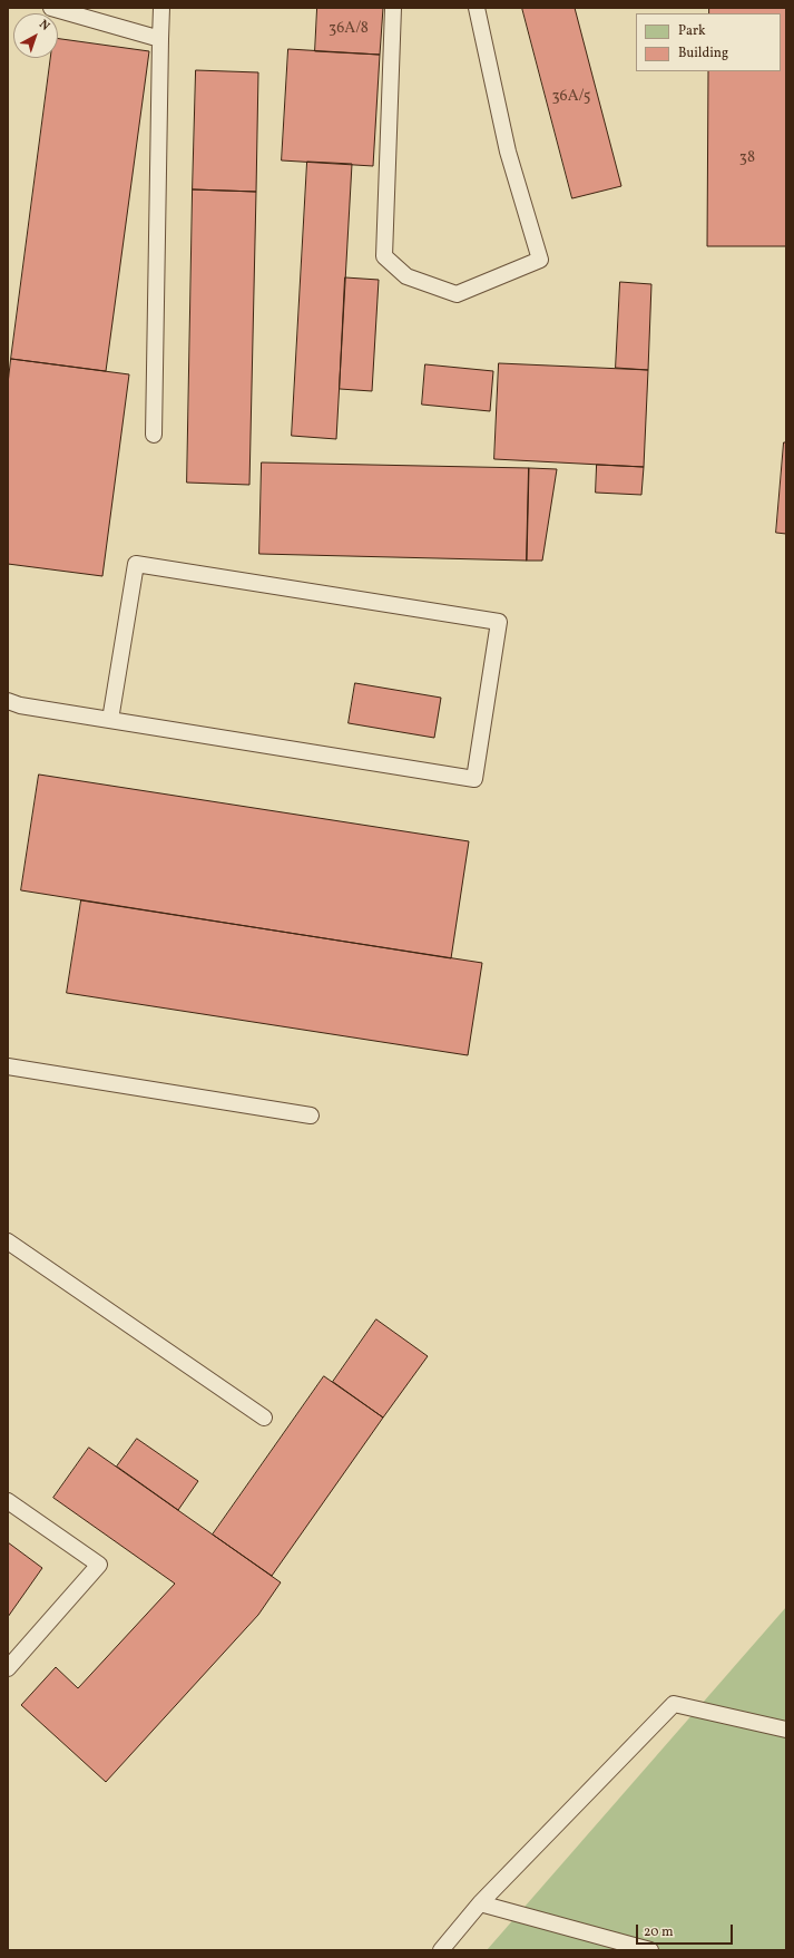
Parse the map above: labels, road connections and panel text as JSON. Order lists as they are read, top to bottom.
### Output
{
  "house_numbers": ["36А/8", "36А/5", "38"],
  "legend": ["Park", "Building"],
  "scale_bar": "20 m",
  "north": "top right"
}
